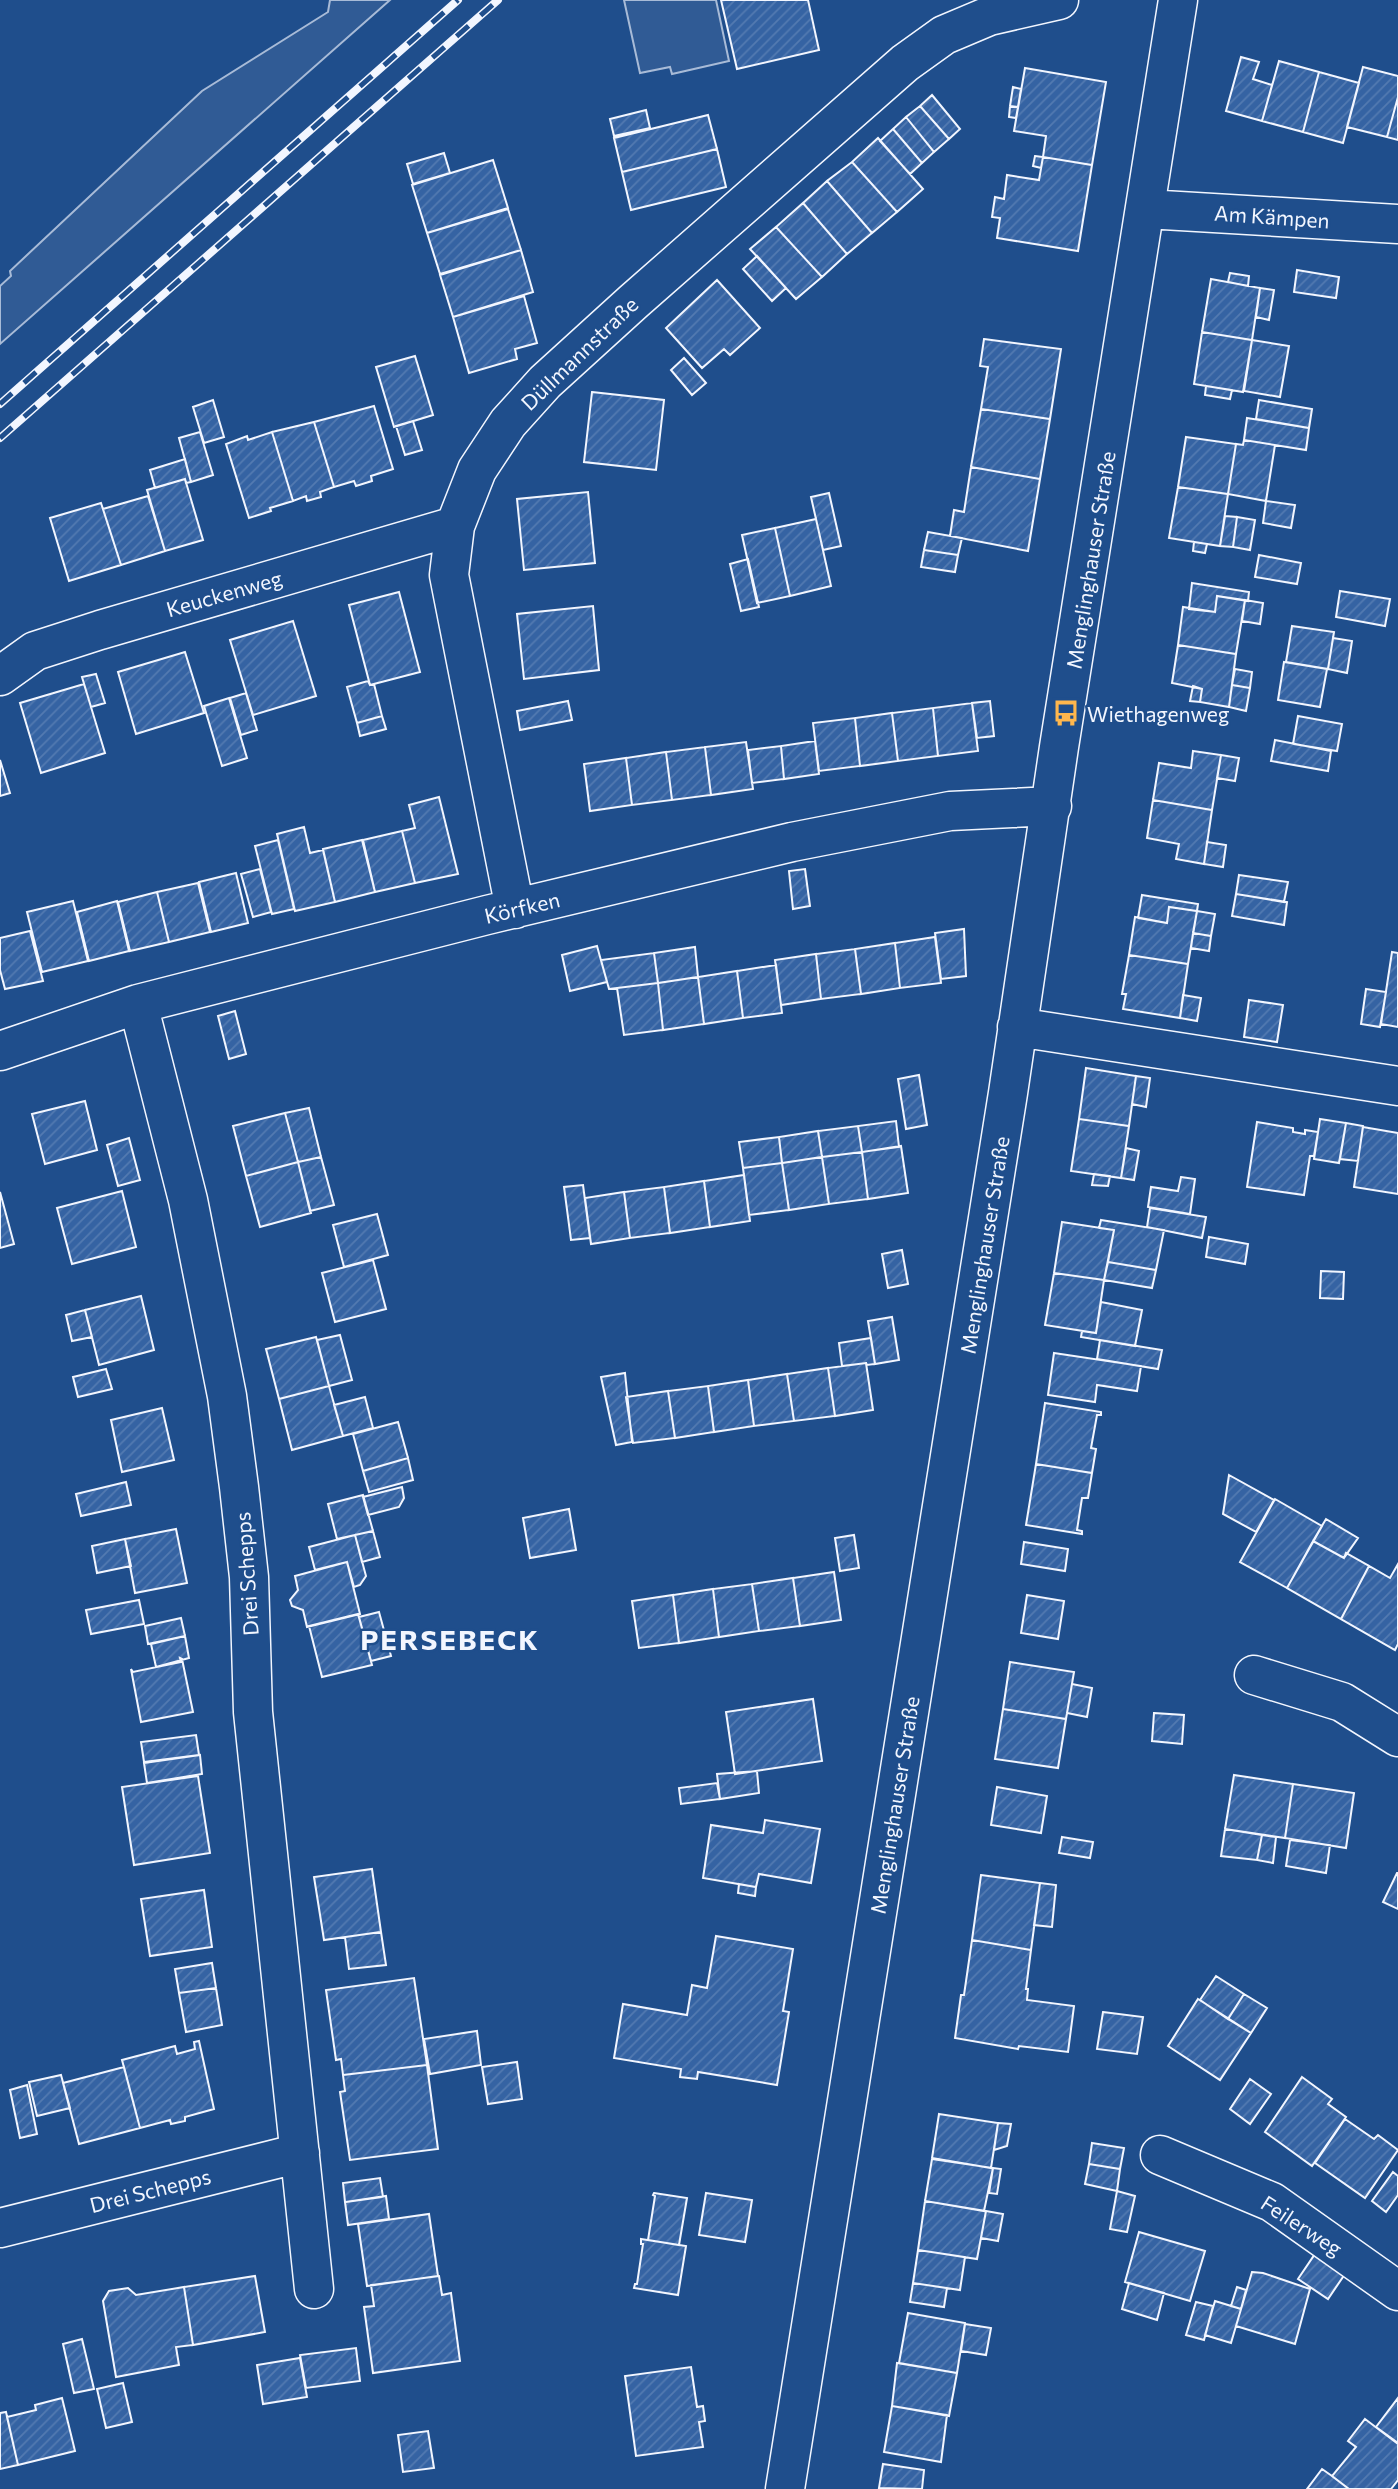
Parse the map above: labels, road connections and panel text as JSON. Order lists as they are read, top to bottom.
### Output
{
  "streets": {
    "street": [
      "Am Kämpen",
      "Düllmannstraße",
      "Menglinghauser Straße",
      "Keuckenweg",
      "Körfken",
      "Drei Schepps",
      "Feilerweg"
    ]
  },
  "crossings": [
    ["Am Kämpen", "Menglinghauser Straße"],
    ["Düllmannstraße", "Keuckenweg"],
    ["Düllmannstraße", "Körfken"],
    ["Menglinghauser Straße", "Körfken"],
    ["Körfken", "Drei Schepps"]
  ],
  "districts": ["PERSEBECK"],
  "places": {
    "bus stop": ["Wiethagenweg"]
  }
}
